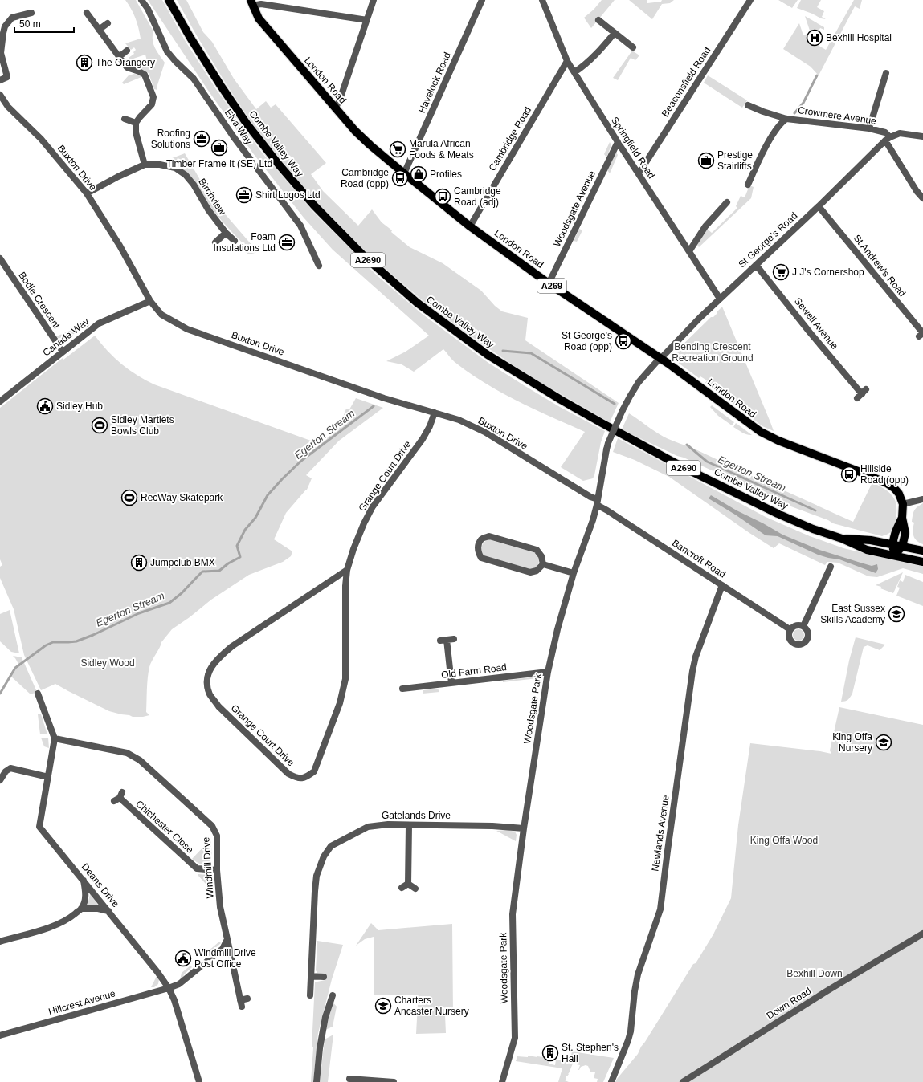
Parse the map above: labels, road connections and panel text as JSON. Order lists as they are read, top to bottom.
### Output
{
  "streets": {
    "main road": [
      "London Road",
      "Combe Valley Way",
      "A2690",
      "A269"
    ],
    "street": [
      "Beaconsfield Road",
      "Havelock Road",
      "Crowmere Avenue",
      "Elva Way",
      "Cambridge Road",
      "Springfield Road",
      "Buxton Drive",
      "Birchview",
      "Woodsgate Avenue",
      "St George's Road",
      "St Andrew's Road",
      "Bodle Crescent",
      "Sewell Avenue",
      "Canada Way",
      "Grange Court Drive",
      "Bancroft Road",
      "Old Farm Road",
      "Woodsgate Park",
      "Gatelands Drive",
      "Chichester Close",
      "Newlands Avenue",
      "Windmill Drive",
      "Deans Drive",
      "Hillcrest Avenue",
      "Down Road"
    ]
  },
  "crossings": [
    ["London Road", "Havelock Road"],
    ["London Road", "Cambridge Road"],
    ["London Road", "Woodsgate Avenue"],
    ["London Road", "St George's Road"],
    ["London Road", "Woodsgate Park"],
    ["Beaconsfield Road", "Springfield Road"],
    ["Crowmere Avenue", "St George's Road"],
    ["Cambridge Road", "Springfield Road"],
    ["Springfield Road", "Woodsgate Avenue"],
    ["Springfield Road", "St George's Road"],
    ["Buxton Drive", "Birchview"],
    ["Buxton Drive", "Canada Way"],
    ["Buxton Drive", "Grange Court Drive"],
    ["Buxton Drive", "Bancroft Road"],
    ["Buxton Drive", "Woodsgate Park"],
    ["St George's Road", "St Andrew's Road"],
    ["St George's Road", "Sewell Avenue"],
    ["St George's Road", "Woodsgate Park"],
    ["Bodle Crescent", "Canada Way"],
    ["Bancroft Road", "Woodsgate Park"],
    ["Bancroft Road", "Newlands Avenue"],
    ["Old Farm Road", "Woodsgate Park"],
    ["Woodsgate Park", "Gatelands Drive"],
    ["Chichester Close", "Windmill Drive"],
    ["Windmill Drive", "Deans Drive"],
    ["Deans Drive", "Hillcrest Avenue"]
  ],
  "water": ["Egerton Stream"],
  "parks": [
    "Bending Crescent Recreation Ground",
    "Sidley Wood",
    "King Offa Wood",
    "Bexhill Down"
  ],
  "places": {
    "hospital": ["Bexhill Hospital"],
    "building": ["The Orangery", "Jumpclub BMX", "St. Stephen's Hall"],
    "office": [
      "Roofing Solutions",
      "Timber Frame It (SE) Ltd",
      "Prestige Stairlifts",
      "Shirt Logos Ltd",
      "Foam Insulations Ltd"
    ],
    "supermarket": ["Marula African Foods & Meats", "J J's Cornershop"],
    "shop": ["Profiles"],
    "bus stop": [
      "Cambridge Road (opp)",
      "Cambridge Road (adj)",
      "St George's Road (opp)",
      "Hillside Road (opp)"
    ],
    "public building": ["Sidley Hub", "Windmill Drive Post Office"],
    "sports": ["Sidley Martlets Bowls Club", "RecWay Skatepark"],
    "school or university": ["East Sussex Skills Academy", "King Offa Nursery", "Charters Ancaster Nursery"]
  },
  "scale_bar": "50 m"
}
